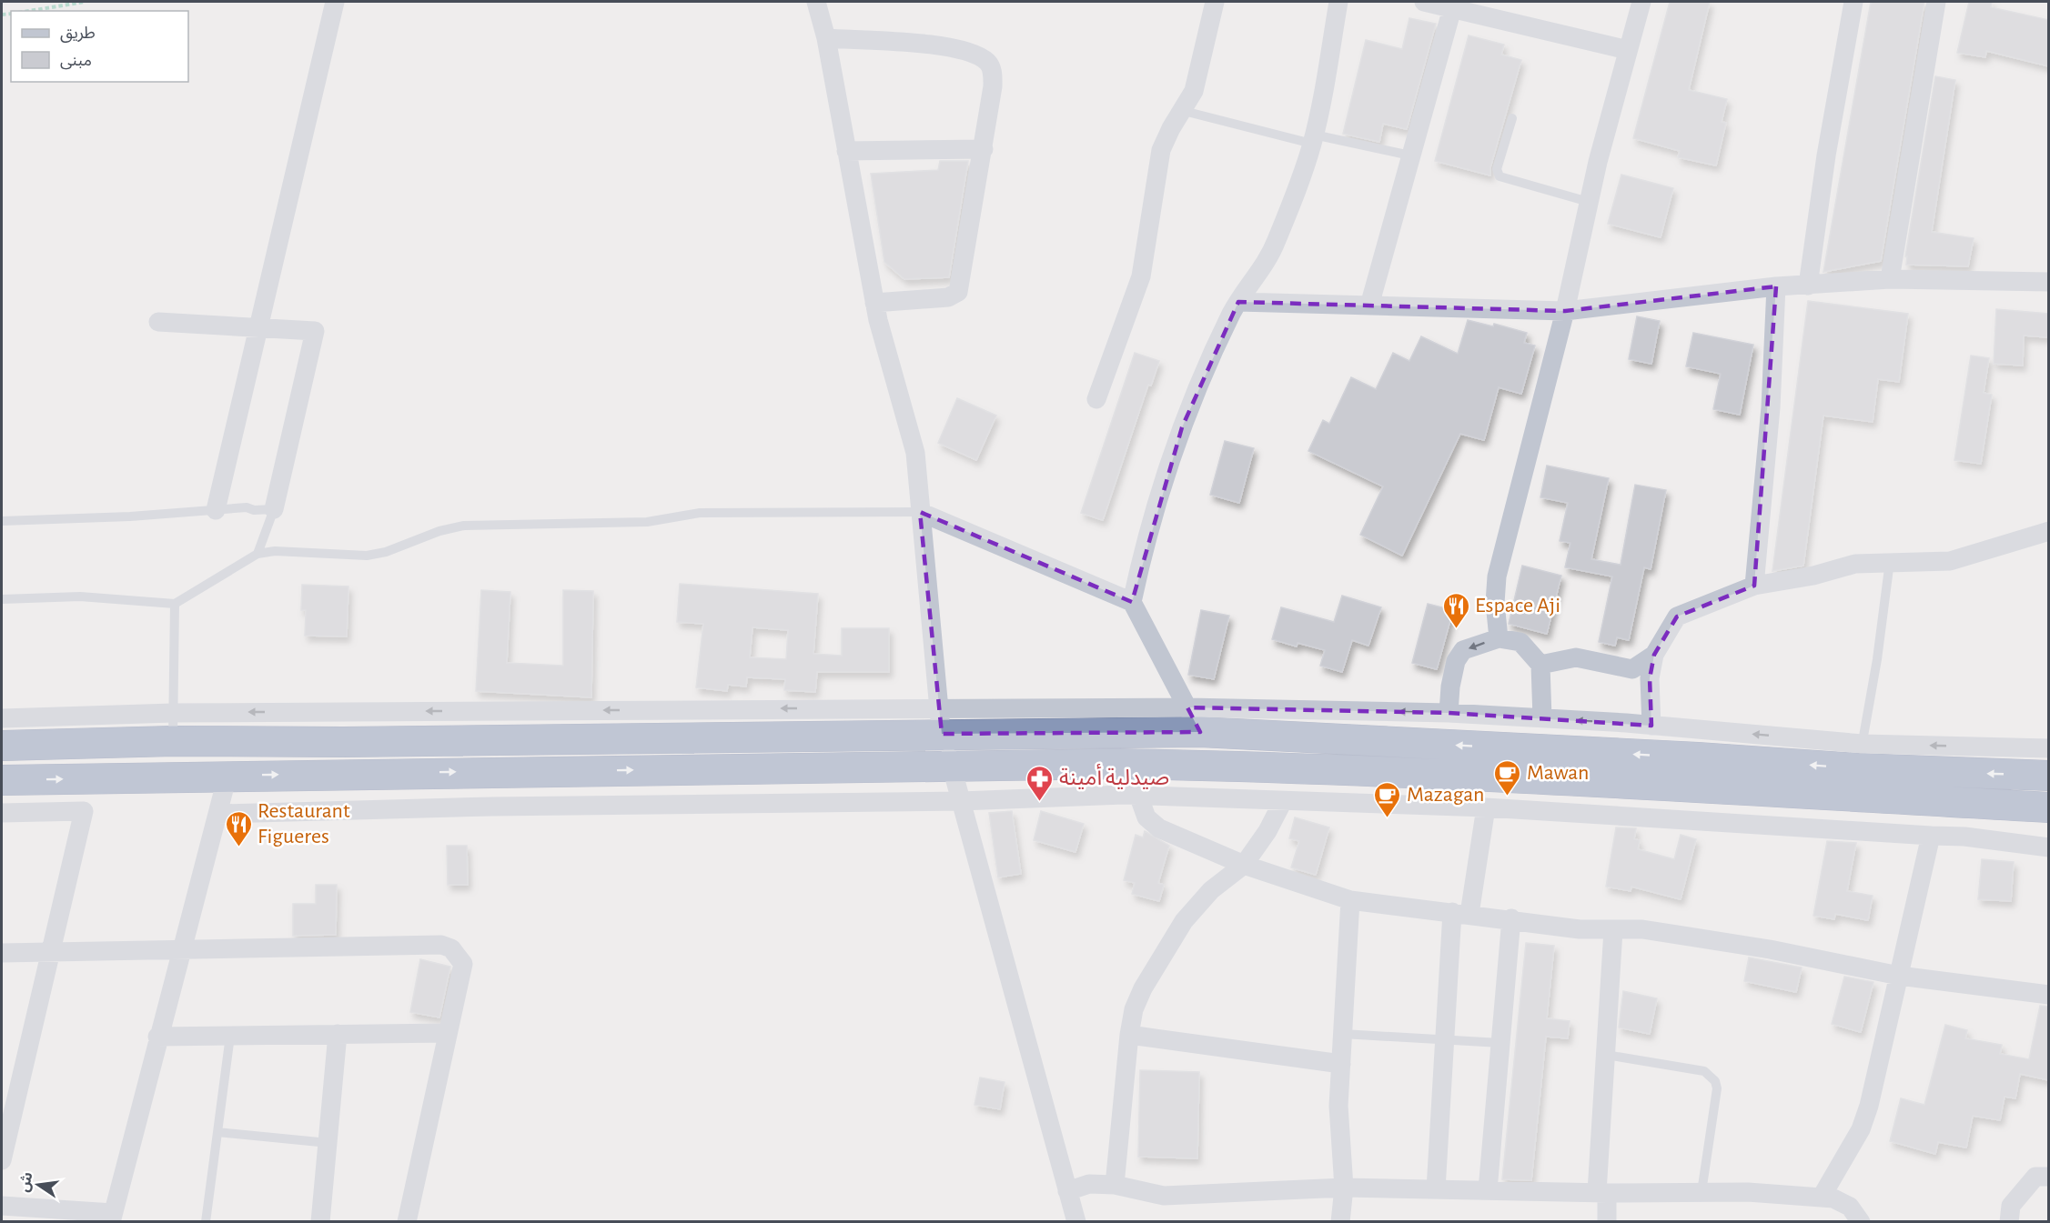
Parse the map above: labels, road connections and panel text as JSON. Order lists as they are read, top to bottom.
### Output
{
  "places": {
    "restaurant": ["Espace Aji", "Restaurant Figueres"],
    "cafe": ["Mawan", "Mazagan"],
    "pharmacy": ["صيدلية أمينة"]
  },
  "legend": ["طريق", "مبنى"],
  "north": "left"
}
